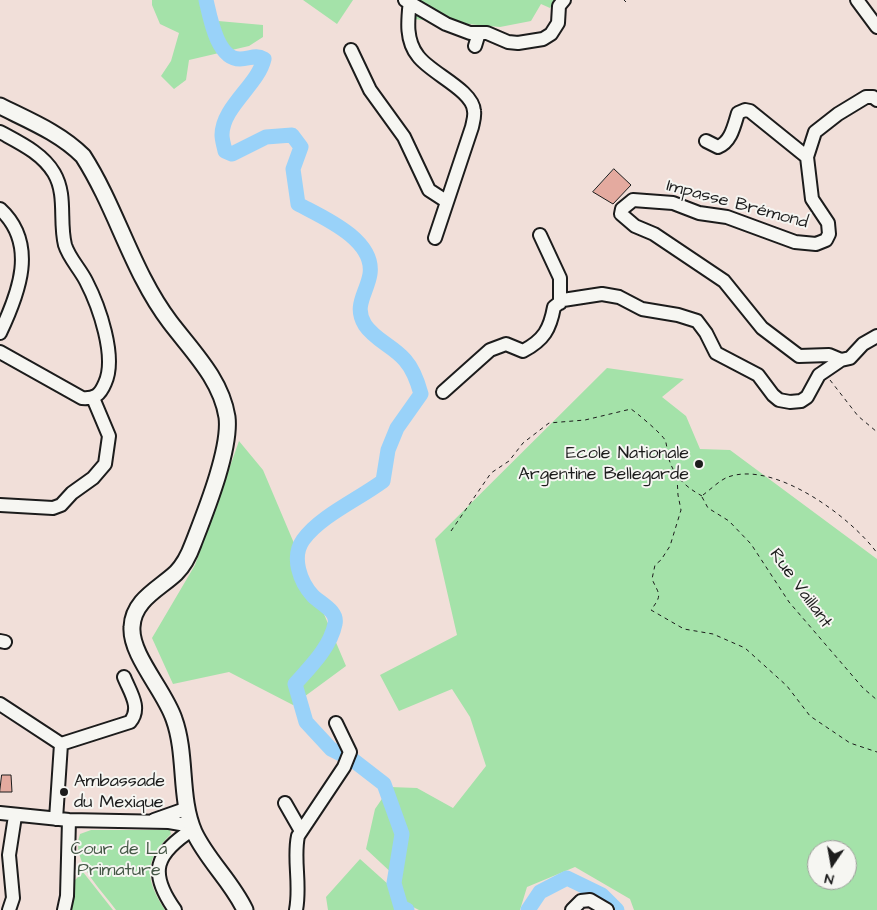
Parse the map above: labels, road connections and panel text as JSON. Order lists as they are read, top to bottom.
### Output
{
  "streets": {
    "street": ["Impasse Brémond"],
    "path": ["Rue Vaillant"]
  },
  "parks": ["Cour de La Primature"],
  "places": ["Ecole Nationale Argentine Bellegarde", "Ambassade du Mexique"],
  "north": "bottom"
}
